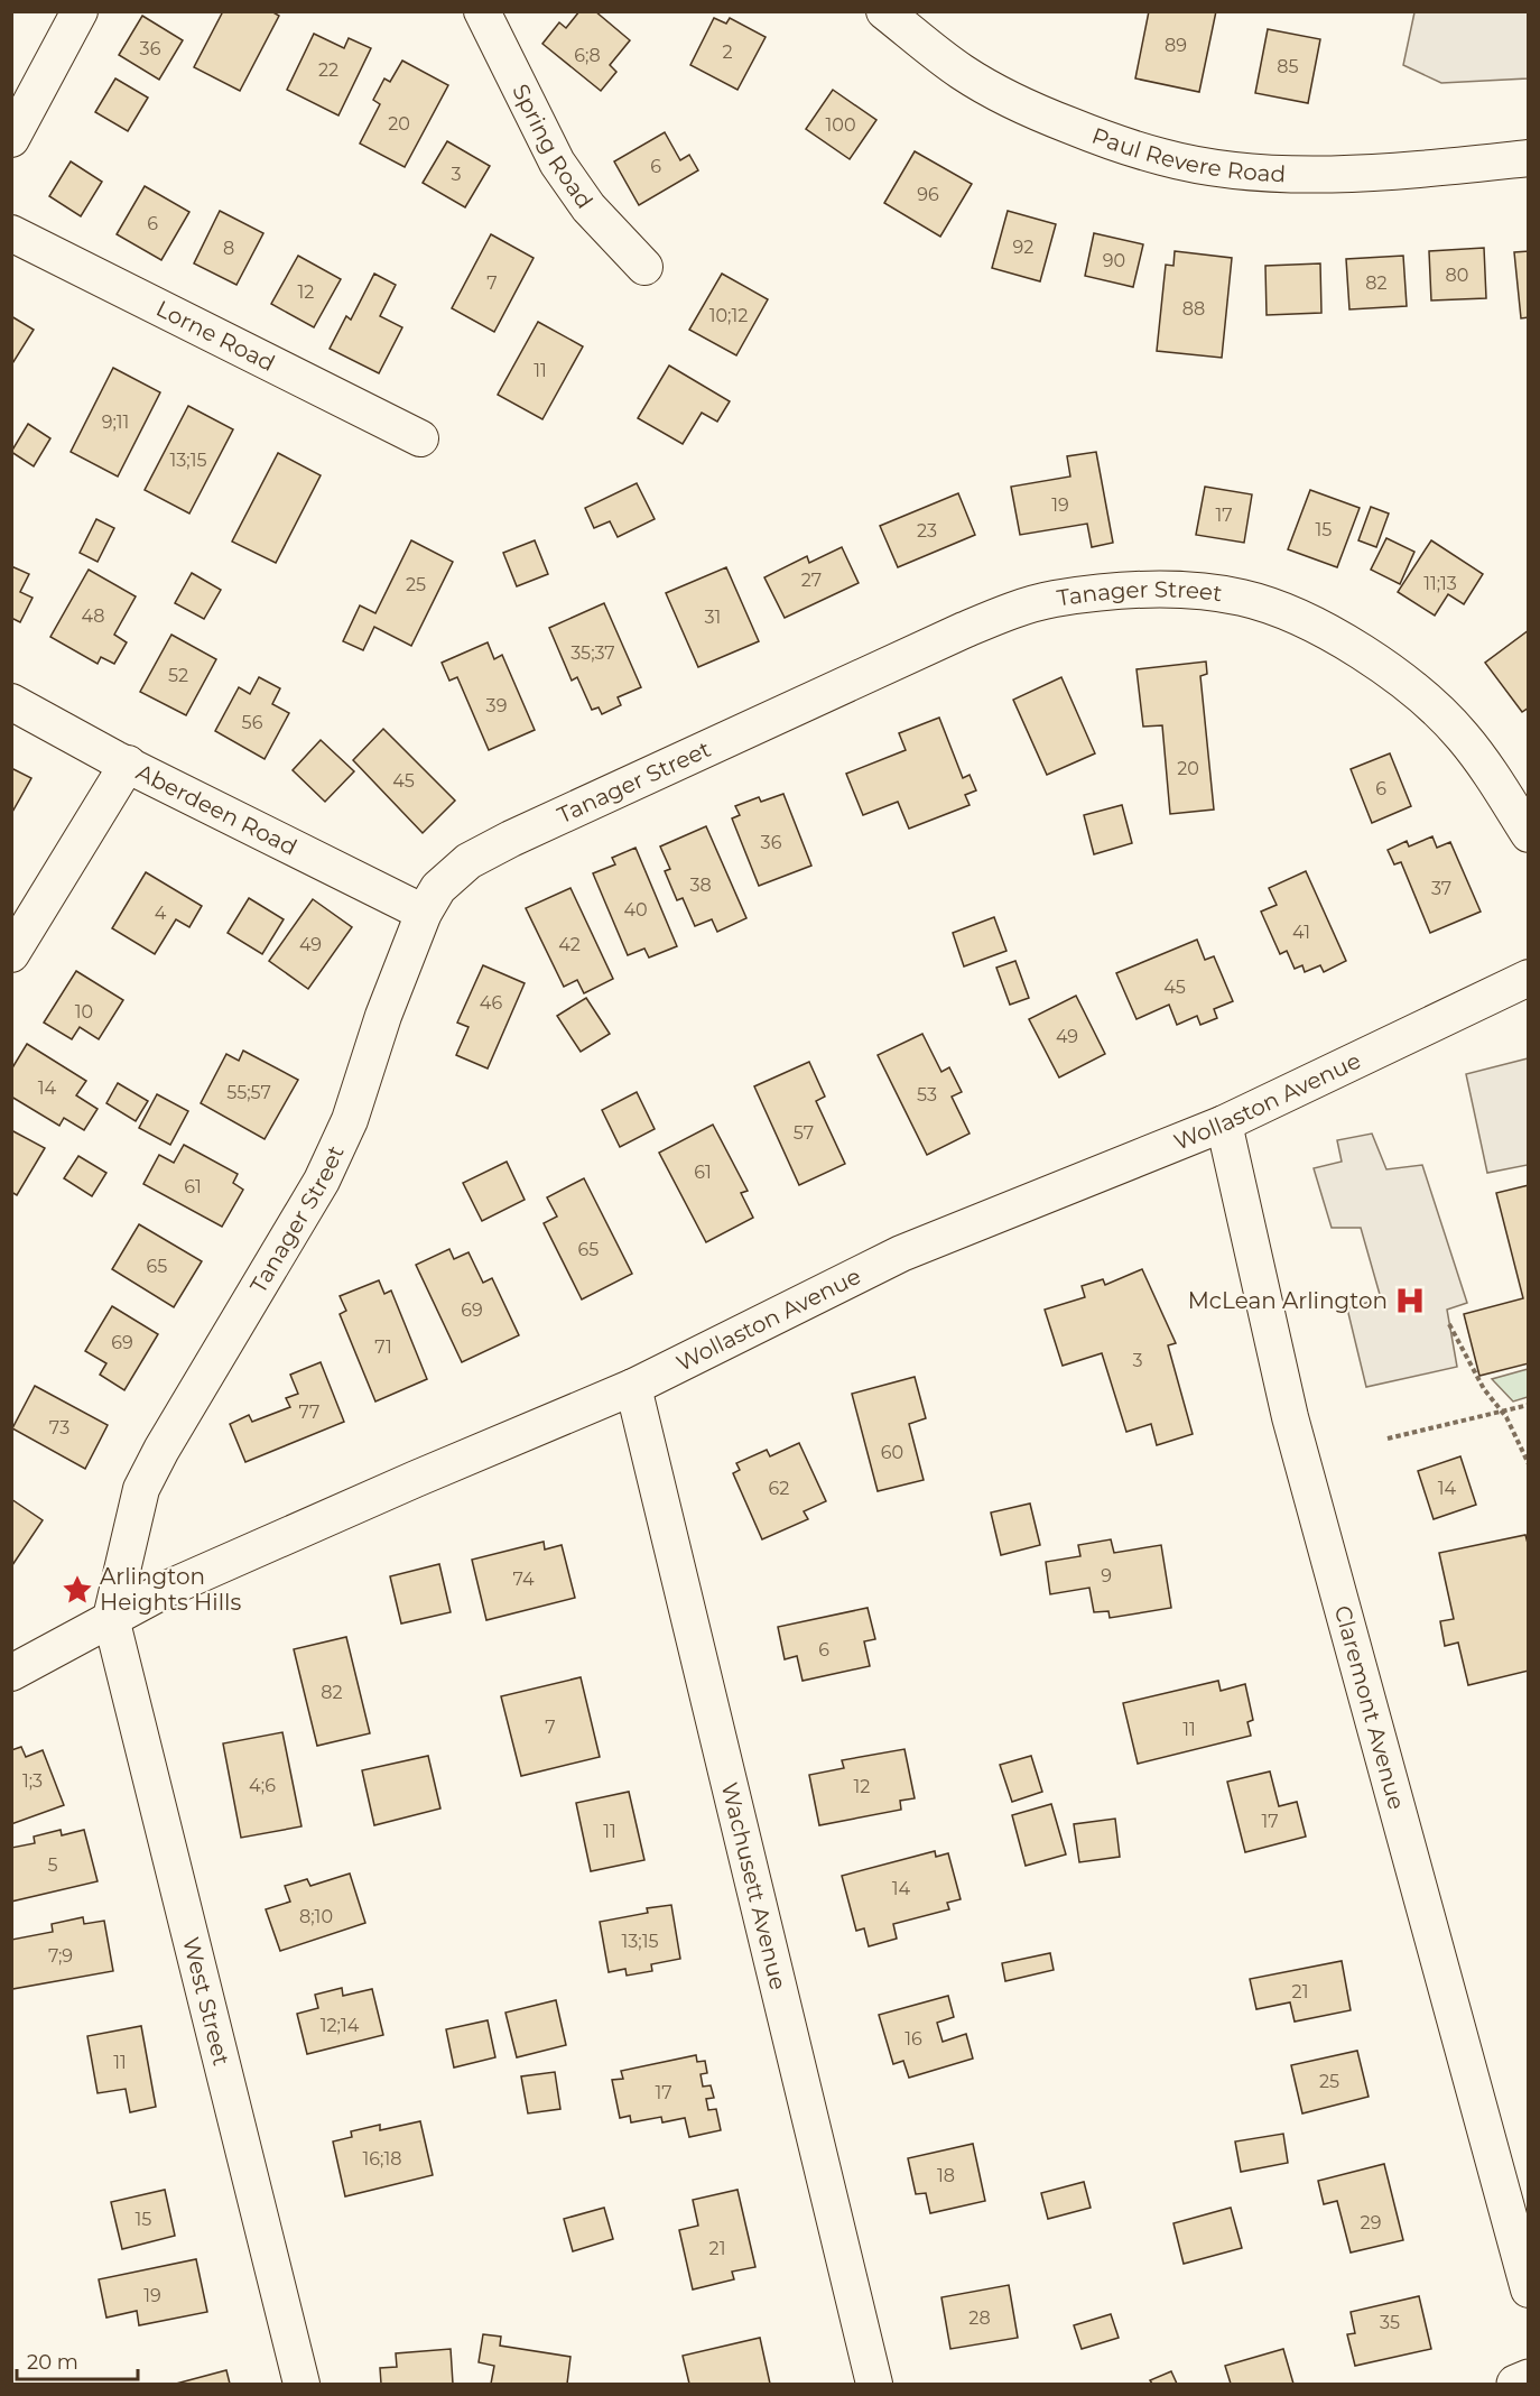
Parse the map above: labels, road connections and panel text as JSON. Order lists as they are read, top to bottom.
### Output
{
  "streets": {
    "street": [
      "Spring Road",
      "Paul Revere Road",
      "Lorne Road",
      "Tanager Street",
      "Aberdeen Road",
      "Wollaston Avenue",
      "Claremont Avenue",
      "Wachusett Avenue",
      "West Street"
    ]
  },
  "crossings": [
    ["Tanager Street", "Aberdeen Road"],
    ["Tanager Street", "Wollaston Avenue"],
    ["Tanager Street", "West Street"],
    ["Wollaston Avenue", "Claremont Avenue"],
    ["Wollaston Avenue", "Wachusett Avenue"],
    ["Wollaston Avenue", "West Street"]
  ],
  "places": {
    "hospital": ["McLean Arlington"],
    "place": ["Arlington Heights Hills"]
  },
  "house_numbers": [
    "89",
    "36",
    "2",
    "6;8",
    "85",
    "22",
    "20",
    "100",
    "6",
    "3",
    "96",
    "6",
    "92",
    "8",
    "90",
    "80",
    "7",
    "82",
    "12",
    "88",
    "10;12",
    "11",
    "9;11",
    "13;15",
    "19",
    "17",
    "15",
    "23",
    "27",
    "11;13",
    "25",
    "48",
    "31",
    "35;37",
    "52",
    "39",
    "56",
    "20",
    "45",
    "6",
    "36",
    "38",
    "37",
    "40",
    "4",
    "41",
    "49",
    "42",
    "45",
    "46",
    "10",
    "49",
    "14",
    "55;57",
    "53",
    "57",
    "61",
    "61",
    "65",
    "65",
    "69",
    "69",
    "71",
    "3",
    "77",
    "73",
    "60",
    "62",
    "14",
    "9",
    "74",
    "6",
    "82",
    "7",
    "11",
    "1;3",
    "4;6",
    "12",
    "17",
    "11",
    "5",
    "14",
    "8;10",
    "13;15",
    "7;9",
    "21",
    "12;14",
    "16",
    "11",
    "25",
    "17",
    "16;18",
    "18",
    "15",
    "29",
    "21",
    "19",
    "28",
    "35"
  ],
  "scale_bar": "20 m"
}
